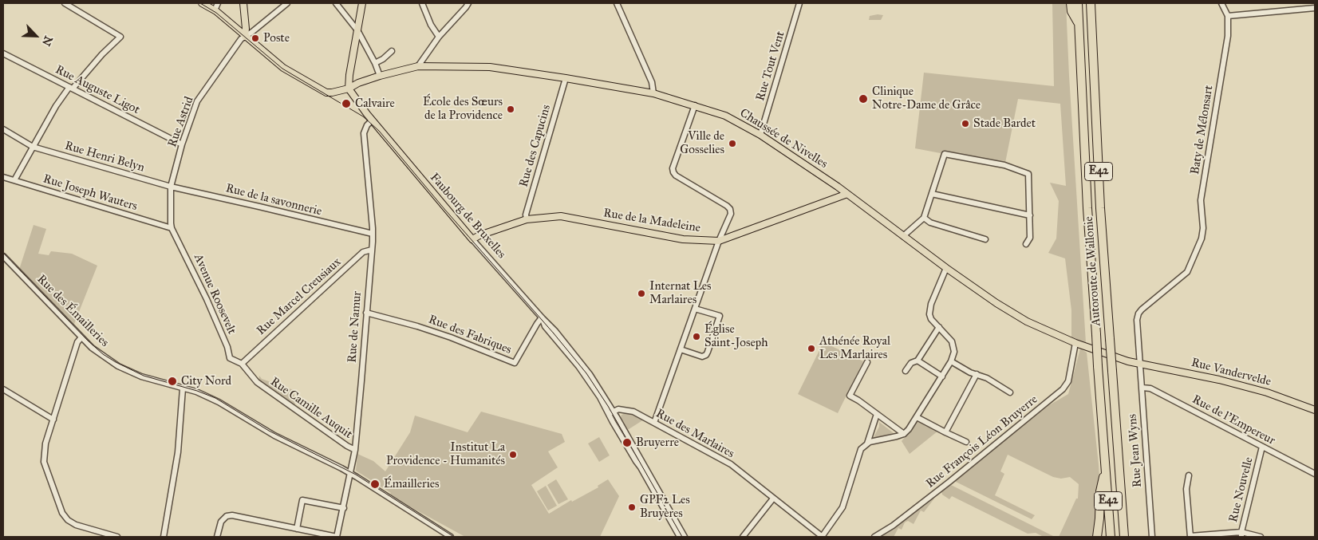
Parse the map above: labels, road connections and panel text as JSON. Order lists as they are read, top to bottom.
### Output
{
  "streets": {
    "highway": ["E42", "Autoroute de Wallonie"],
    "main road": [
      "Chaussée de Nivelles",
      "Faubourg de Bruxelles",
      "Rue de la Madeleine",
      "Rue Vandervelde"
    ],
    "street": [
      "Rue Tout Vent",
      "Rue Auguste Ligot",
      "Rue Astrid",
      "Baty de Mélonsart",
      "Rue des Capucins",
      "Rue Henri Belyn",
      "Rue Joseph Wauters",
      "Rue de la savonnerie",
      "Avenue Roosevelt",
      "Rue Marcel Creusiaux",
      "Rue des Émailleries",
      "Rue de Namur",
      "Rue des Fabriques",
      "Rue Camille Auquit",
      "Rue de l'Empereur",
      "Rue des Marlaires",
      "Rue François Léon Bruyerre",
      "Rue Jean Wyns",
      "Rue Nouvelle"
    ]
  },
  "crossings": [
    ["Rue Tout Vent", "Chaussée de Nivelles"],
    ["Rue Auguste Ligot", "Rue Astrid"],
    ["Rue Astrid", "Chaussée de Nivelles"],
    ["Rue Astrid", "Rue Henri Belyn"],
    ["Rue Astrid", "Rue Joseph Wauters"],
    ["Rue Astrid", "Rue de la savonnerie"],
    ["Rue Astrid", "Avenue Roosevelt"],
    ["Baty de Mélonsart", "Chaussée de Nivelles"],
    ["Baty de Mélonsart", "Rue Vandervelde"],
    ["Baty de Mélonsart", "Rue Jean Wyns"],
    ["Chaussée de Nivelles", "Rue des Capucins"],
    ["Chaussée de Nivelles", "Faubourg de Bruxelles"],
    ["Chaussée de Nivelles", "Rue de la Madeleine"],
    ["Chaussée de Nivelles", "Rue Vandervelde"],
    ["Chaussée de Nivelles", "Rue François Léon Bruyerre"],
    ["Chaussée de Nivelles", "Rue Jean Wyns"],
    ["Rue des Capucins", "Rue de la Madeleine"],
    ["Rue Henri Belyn", "Rue de la savonnerie"],
    ["Rue Joseph Wauters", "Avenue Roosevelt"],
    ["Rue de la savonnerie", "Rue de Namur"],
    ["Faubourg de Bruxelles", "Rue de la Madeleine"],
    ["Faubourg de Bruxelles", "Rue de Namur"],
    ["Faubourg de Bruxelles", "Rue des Fabriques"],
    ["Faubourg de Bruxelles", "Rue des Marlaires"],
    ["Avenue Roosevelt", "Rue Marcel Creusiaux"],
    ["Avenue Roosevelt", "Rue Camille Auquit"],
    ["Rue Marcel Creusiaux", "Rue de Namur"],
    ["Rue des Émailleries", "Rue de Namur"],
    ["Rue de Namur", "Rue des Fabriques"],
    ["Rue de Namur", "Rue Camille Auquit"],
    ["Rue Vandervelde", "Rue Jean Wyns"],
    ["Rue de l'Empereur", "Rue Jean Wyns"],
    ["Rue de l'Empereur", "Rue Nouvelle"]
  ],
  "places": [
    "Poste",
    "Clinique Notre-Dame de Grâce",
    "Calvaire",
    "École des Sœurs de la Providence",
    "Stade Bardet",
    "Ville de Gosselies",
    "Internat Les Marlaires",
    "Église Saint-Joseph",
    "Athénée Royal Les Marlaires",
    "City Nord",
    "Bruyerre",
    "Institut La Providence - Humanités",
    "Émailleries",
    "GPF2 Les Bruyères"
  ],
  "north": "bottom right"
}
